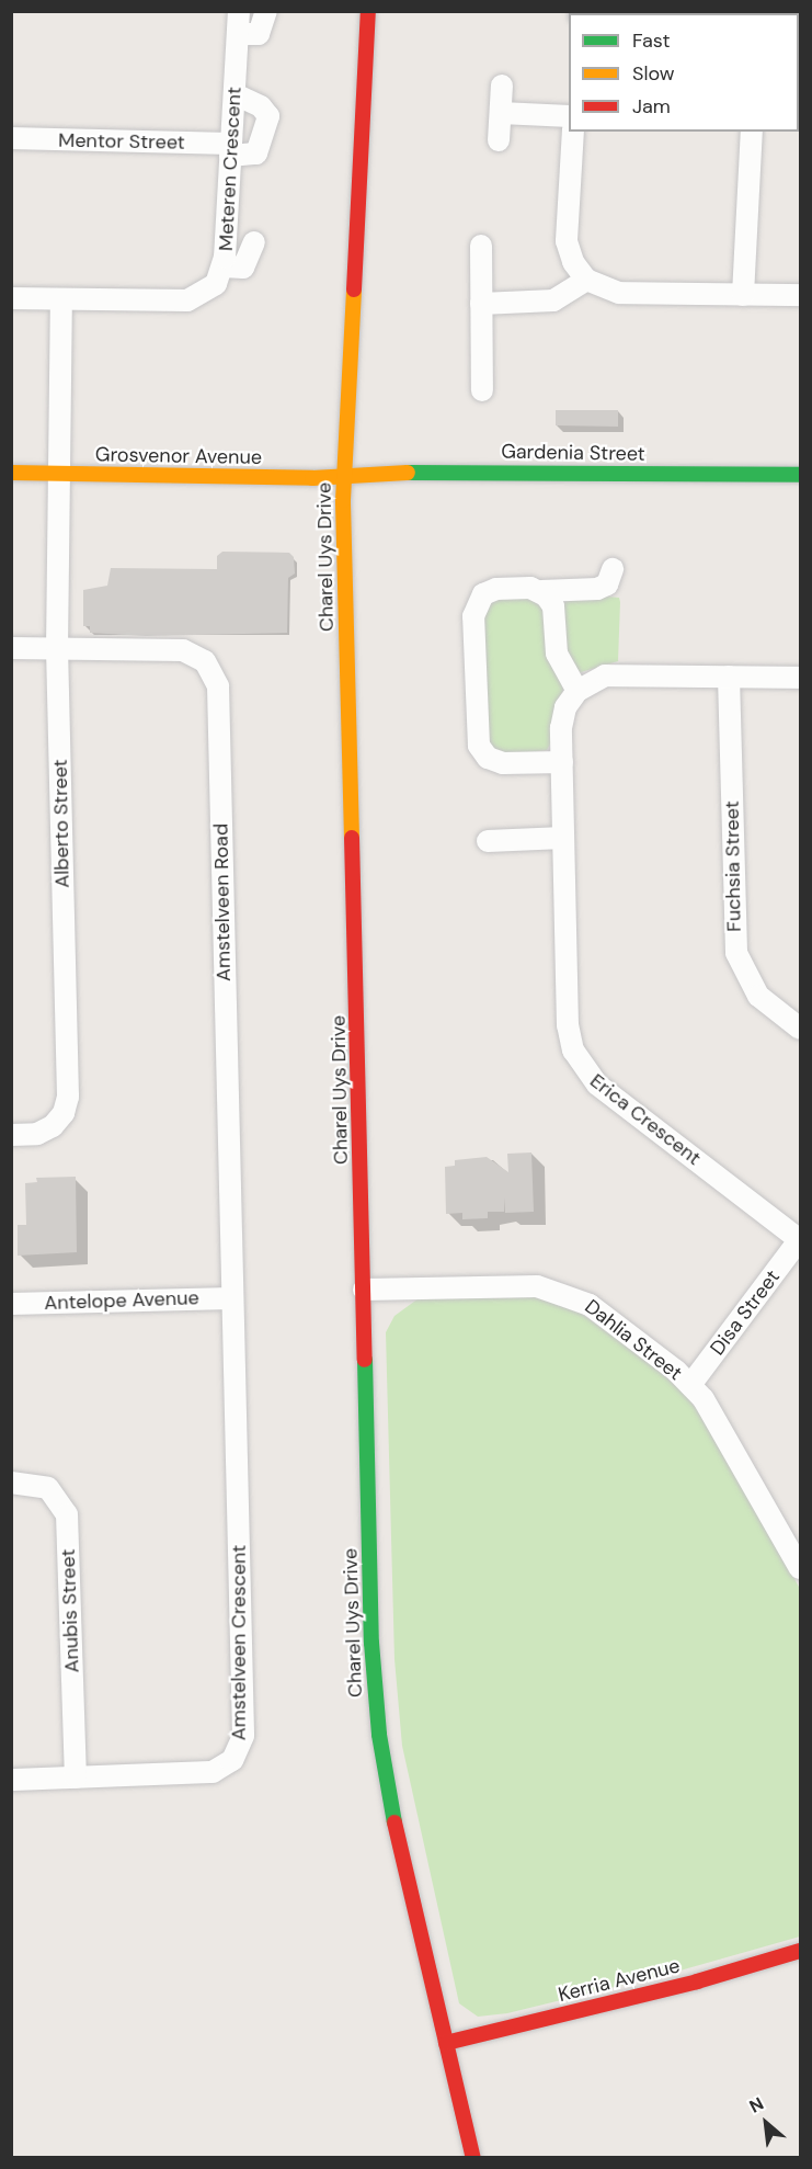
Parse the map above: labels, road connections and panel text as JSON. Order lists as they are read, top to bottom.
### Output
{
  "streets": {
    "main road": [
      "Gardenia Street",
      "Grosvenor Avenue",
      "Charel Uys Drive",
      "Kerria Avenue"
    ],
    "street": [
      "Mentor Street",
      "Meteren Crescent",
      "Alberto Street",
      "Fuchsia Street",
      "Amstelveen Road",
      "Erica Crescent",
      "Antelope Avenue",
      "Disa Street",
      "Dahlia Street",
      "Anubis Street",
      "Amstelveen Crescent"
    ]
  },
  "crossings": [
    ["Mentor Street", "Meteren Crescent"],
    ["Gardenia Street", "Grosvenor Avenue"],
    ["Gardenia Street", "Charel Uys Drive"],
    ["Grosvenor Avenue", "Charel Uys Drive"],
    ["Grosvenor Avenue", "Alberto Street"],
    ["Charel Uys Drive", "Dahlia Street"],
    ["Charel Uys Drive", "Kerria Avenue"],
    ["Alberto Street", "Amstelveen Road"],
    ["Amstelveen Road", "Antelope Avenue"],
    ["Amstelveen Road", "Amstelveen Crescent"],
    ["Erica Crescent", "Disa Street"],
    ["Antelope Avenue", "Amstelveen Crescent"],
    ["Disa Street", "Dahlia Street"],
    ["Anubis Street", "Amstelveen Crescent"]
  ],
  "legend": ["Fast", "Slow", "Jam"],
  "north": "top left"
}
